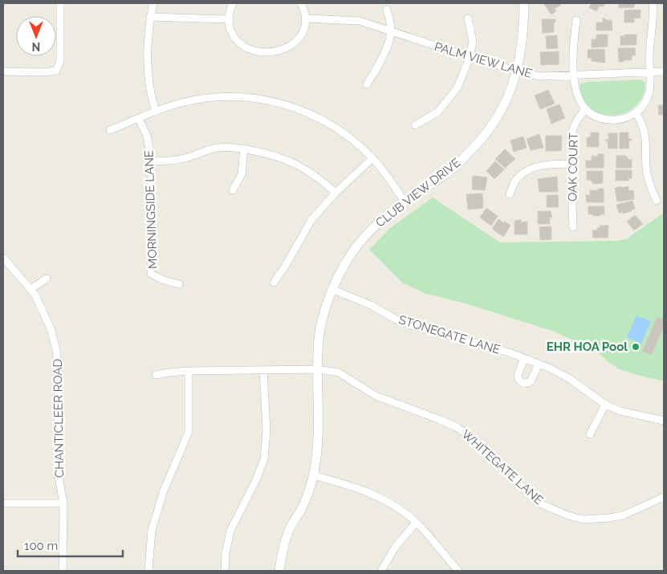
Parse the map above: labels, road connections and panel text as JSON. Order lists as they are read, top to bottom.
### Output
{
  "streets": {
    "street": [
      "PALM VIEW LANE",
      "OAK COURT",
      "CLUB VIEW DRIVE",
      "MORNINGSIDE LANE",
      "STONEGATE LANE",
      "CHANTICLEER ROAD",
      "WHITEGATE LANE"
    ]
  },
  "crossings": [
    ["PALM VIEW LANE", "CLUB VIEW DRIVE"],
    ["CLUB VIEW DRIVE", "STONEGATE LANE"],
    ["CLUB VIEW DRIVE", "WHITEGATE LANE"]
  ],
  "places": ["EHR HOA Pool"],
  "scale_bar": "100 m",
  "north": "bottom"
}
